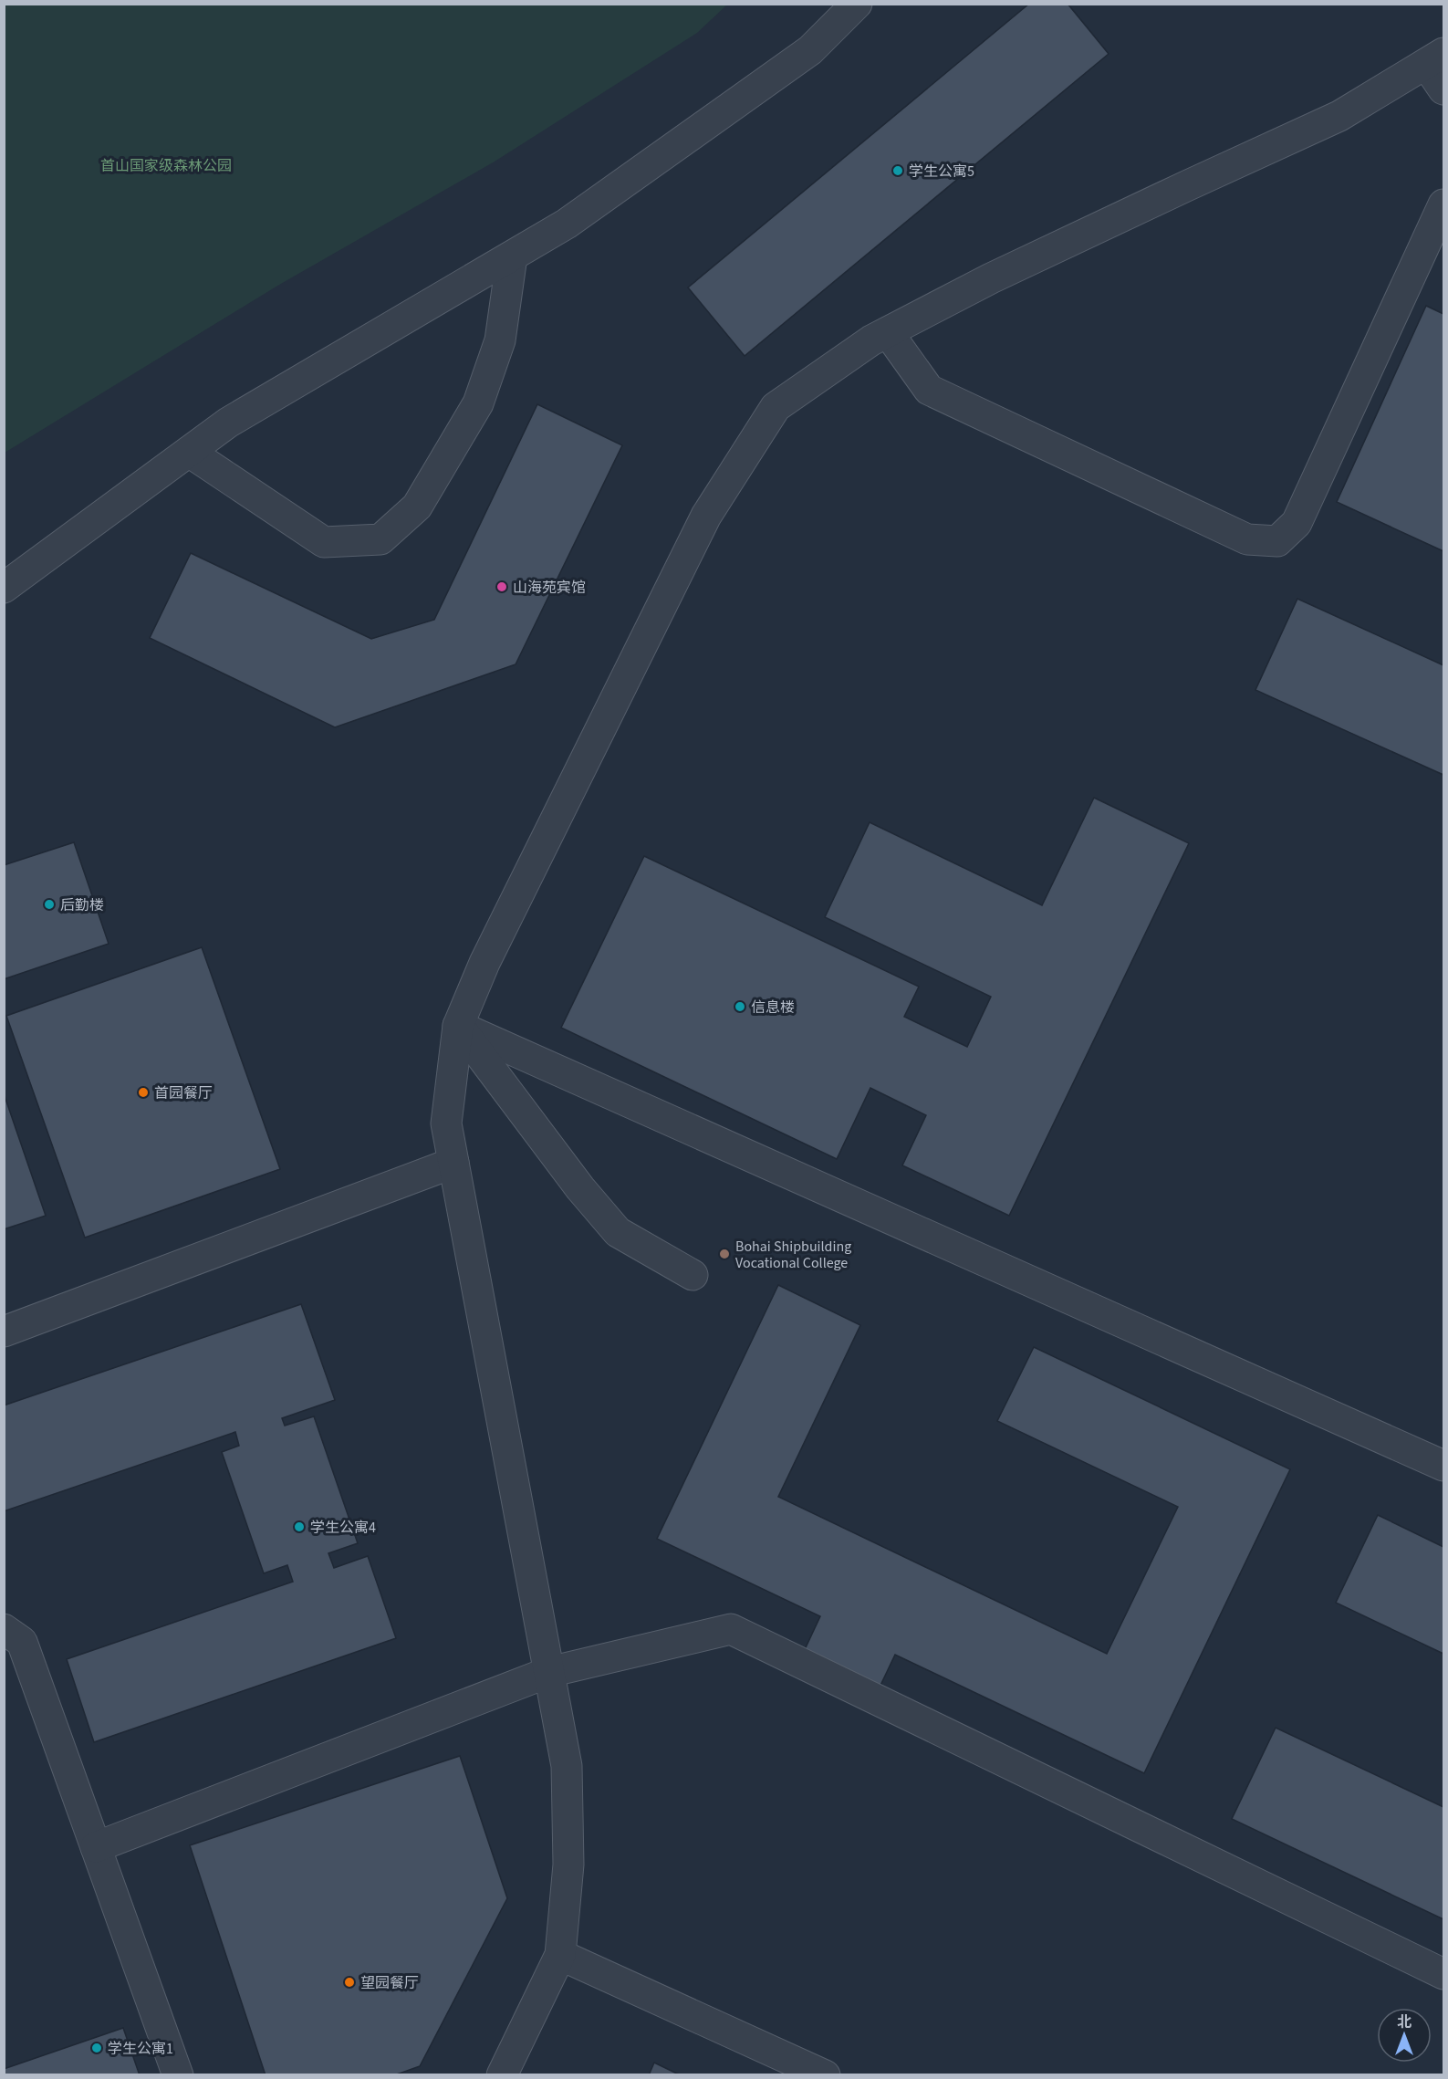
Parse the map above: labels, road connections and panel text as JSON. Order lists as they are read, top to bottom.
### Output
{
  "parks": ["首山国家级森林公园"],
  "places": [
    "学生公寓5",
    "山海苑宾馆",
    "后勤楼",
    "信息楼",
    "首园餐厅",
    "Bohai Shipbuilding Vocational College",
    "学生公寓4",
    "望园餐厅",
    "学生公寓1"
  ],
  "north": "top"
}
